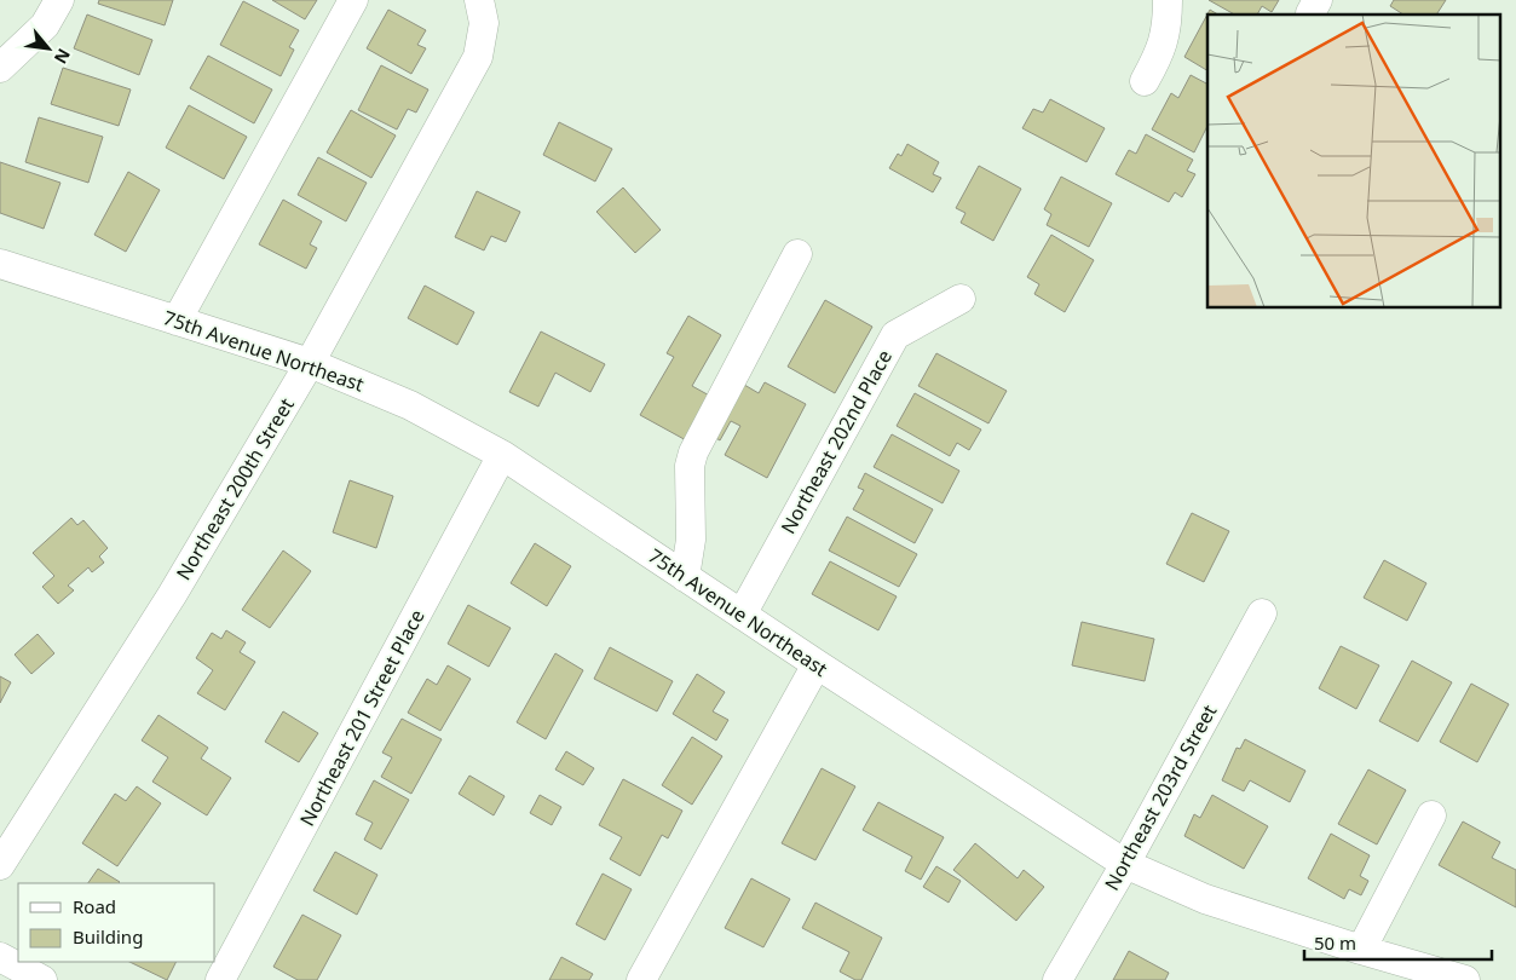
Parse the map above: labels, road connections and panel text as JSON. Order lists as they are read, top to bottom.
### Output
{
  "streets": {
    "street": [
      "75th Avenue Northeast",
      "Northeast 202nd Place",
      "Northeast 200th Street",
      "Northeast 201 Street Place",
      "Northeast 203rd Street"
    ]
  },
  "crossings": [
    ["75th Avenue Northeast", "Northeast 202nd Place"],
    ["75th Avenue Northeast", "Northeast 200th Street"],
    ["75th Avenue Northeast", "Northeast 201 Street Place"],
    ["75th Avenue Northeast", "Northeast 203rd Street"]
  ],
  "legend": ["Road", "Building"],
  "scale_bar": "50 m",
  "north": "bottom right"
}
